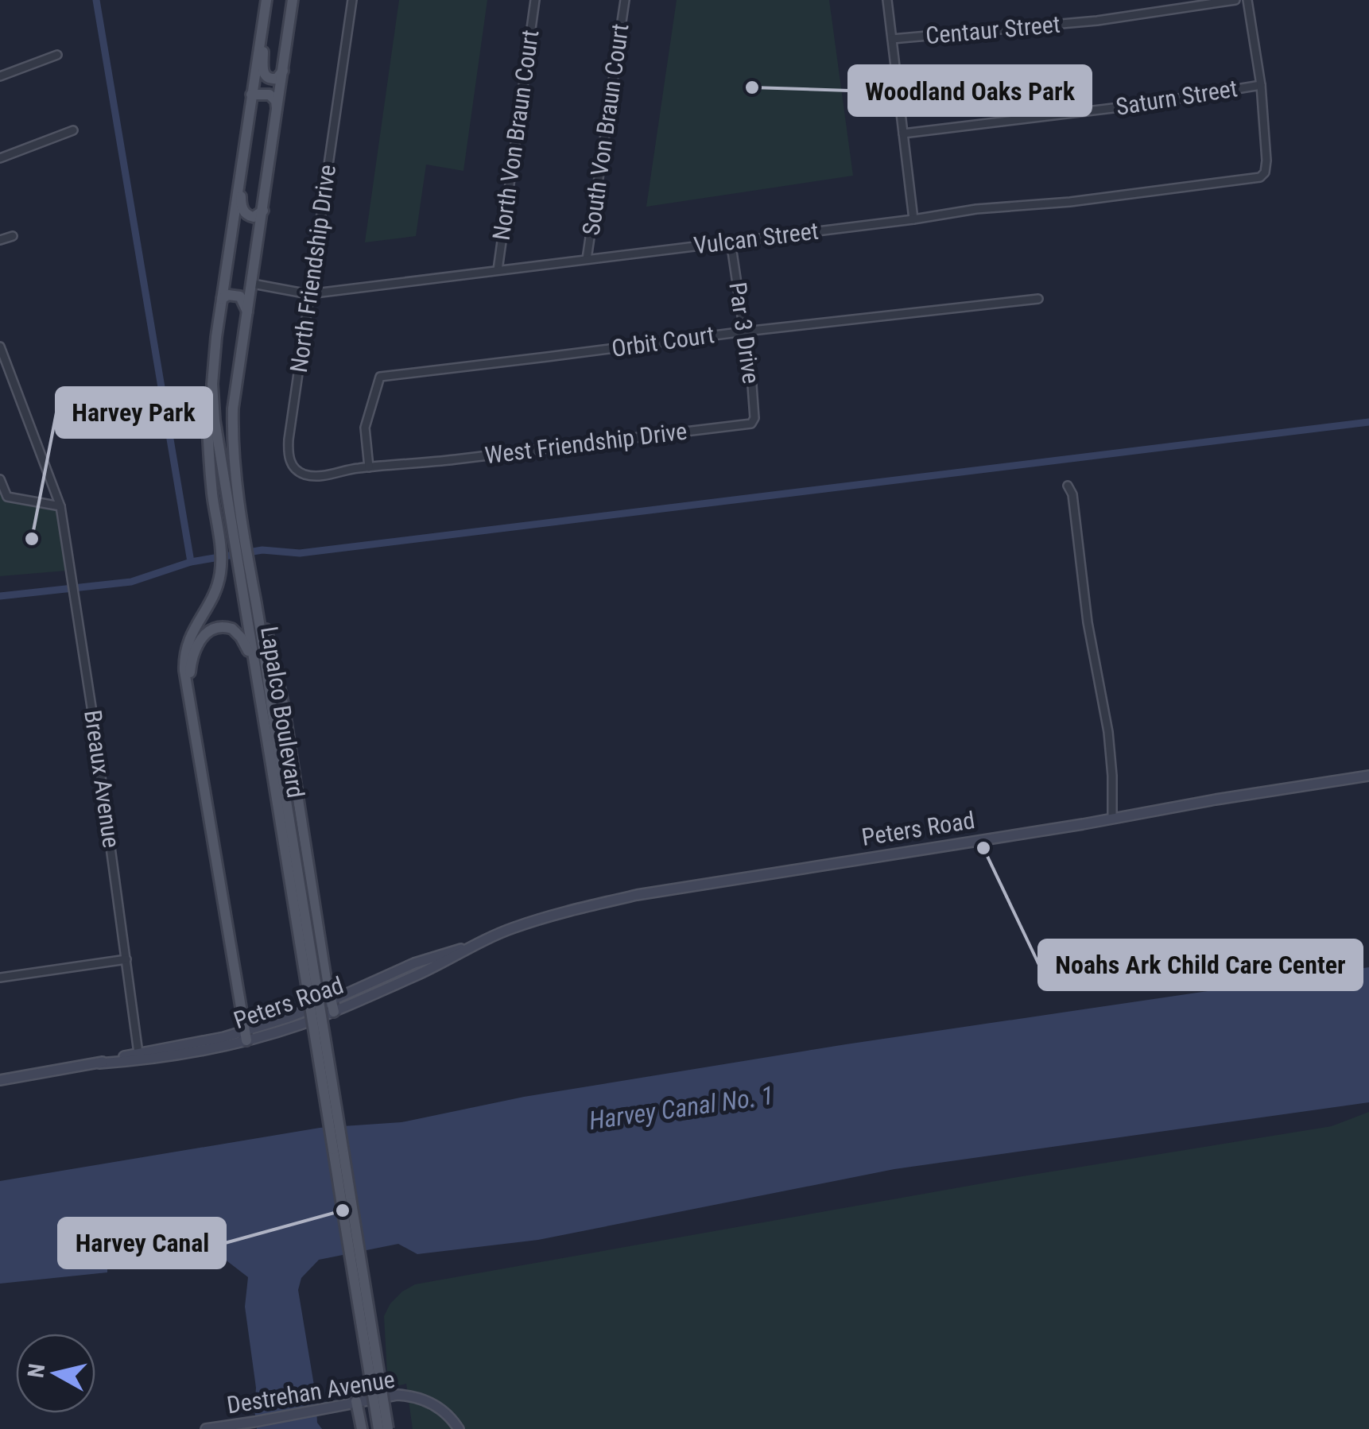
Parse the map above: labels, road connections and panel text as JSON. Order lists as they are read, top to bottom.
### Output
{
  "streets": {
    "main road": ["Lapalco Boulevard", "Peters Road", "Destrehan Avenue"],
    "street": [
      "Centaur Street",
      "Saturn Street",
      "South Von Braun Court",
      "North Von Braun Court",
      "Vulcan Street",
      "North Friendship Drive",
      "Par 3 Drive",
      "Orbit Court",
      "West Friendship Drive",
      "Breaux Avenue"
    ]
  },
  "crossings": [
    ["Saturn Street", "Vulcan Street"],
    ["South Von Braun Court", "Vulcan Street"],
    ["North Von Braun Court", "Vulcan Street"],
    ["Vulcan Street", "North Friendship Drive"],
    ["Vulcan Street", "Par 3 Drive"],
    ["Vulcan Street", "Lapalco Boulevard"],
    ["North Friendship Drive", "Orbit Court"],
    ["North Friendship Drive", "West Friendship Drive"],
    ["Par 3 Drive", "Orbit Court"],
    ["Par 3 Drive", "West Friendship Drive"],
    ["Orbit Court", "West Friendship Drive"],
    ["Breaux Avenue", "Peters Road"]
  ],
  "water": ["Harvey Canal No. 1"],
  "places": [
    "Woodland Oaks Park",
    "Harvey Park",
    "Noahs Ark Child Care Center",
    "Harvey Canal"
  ],
  "north": "left"
}
